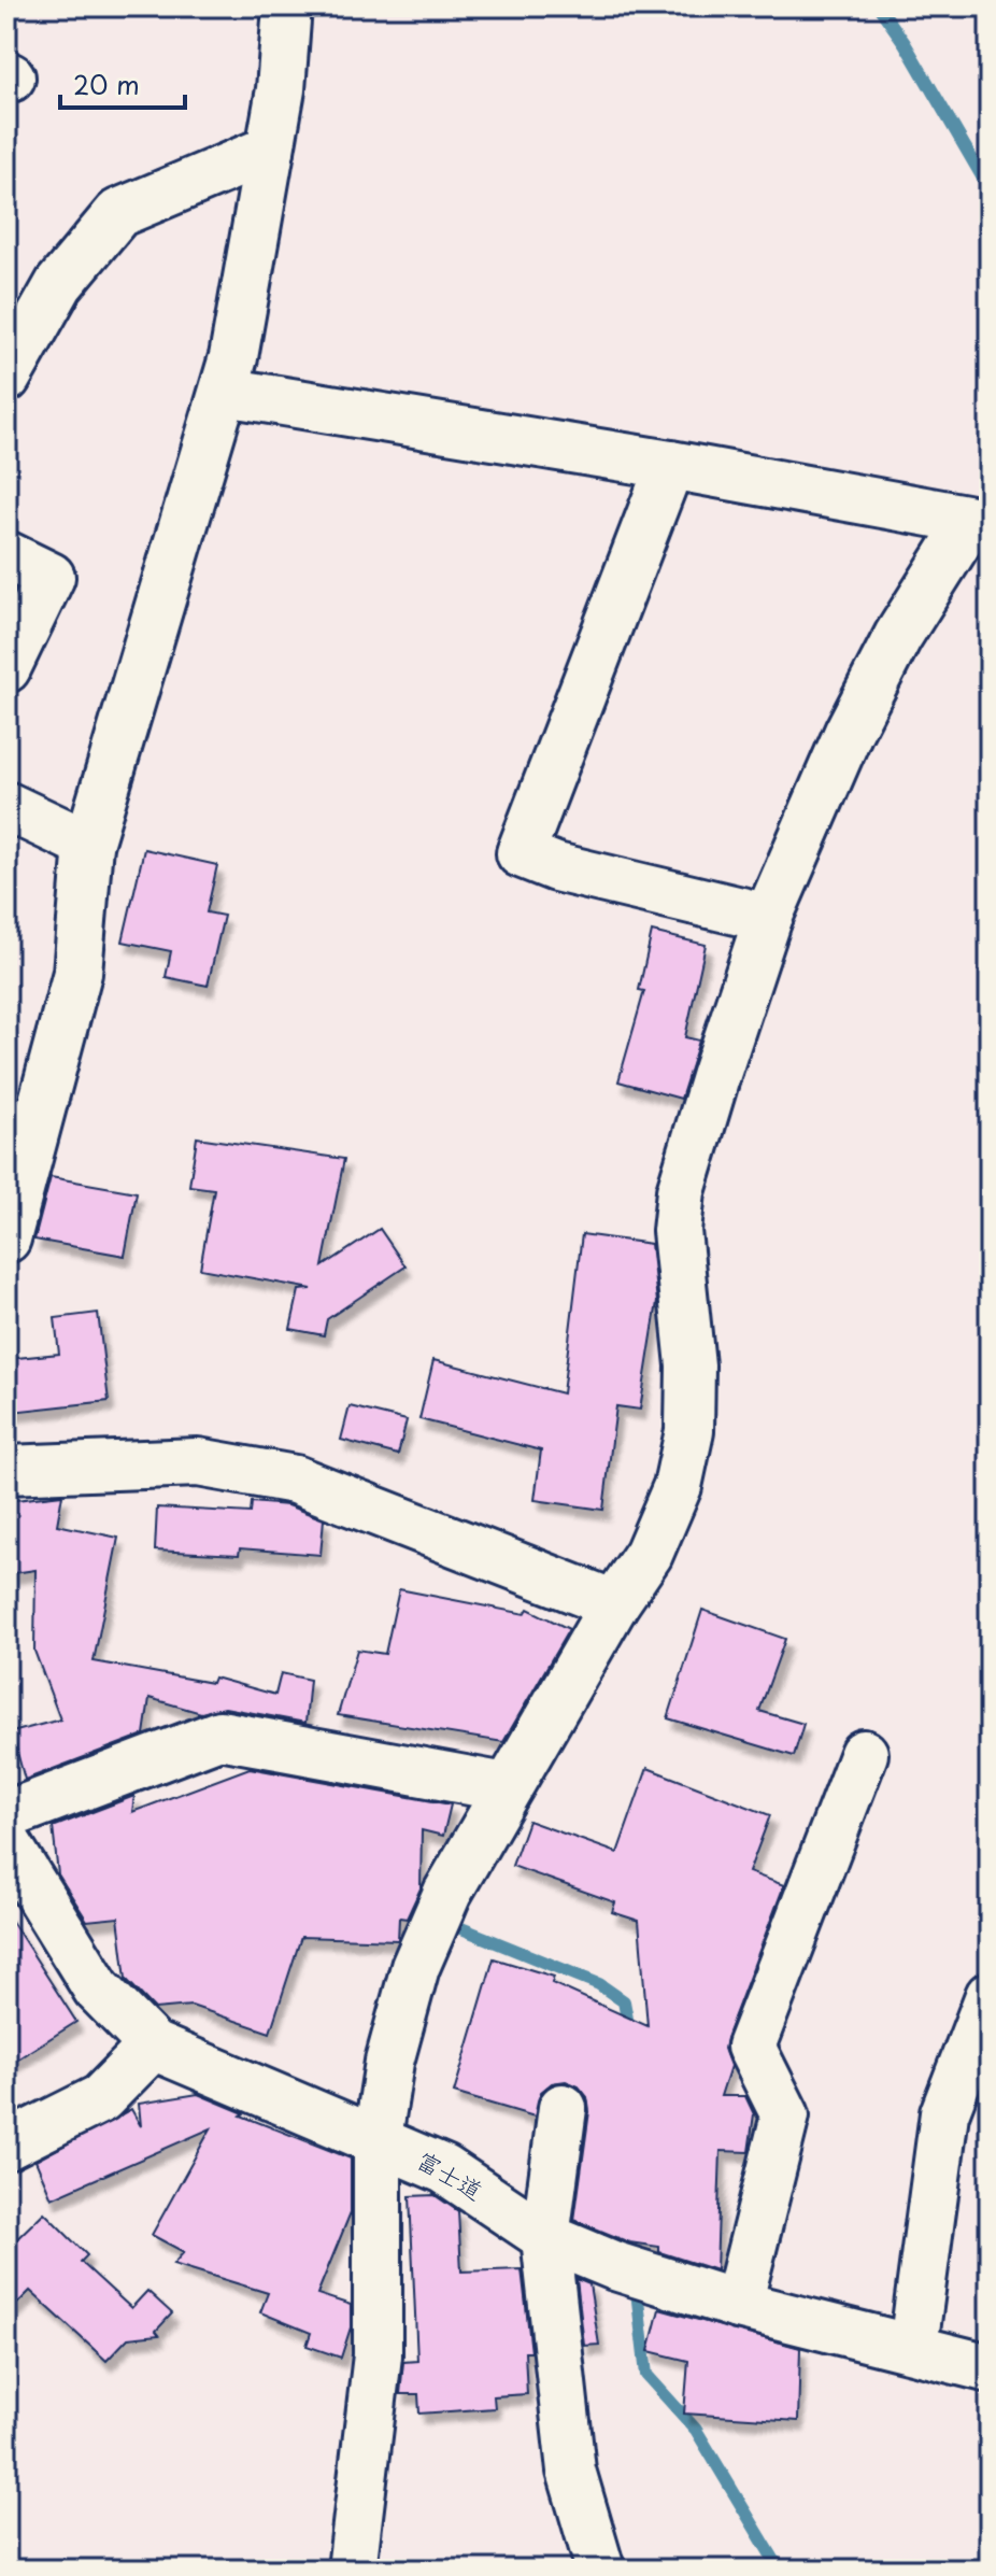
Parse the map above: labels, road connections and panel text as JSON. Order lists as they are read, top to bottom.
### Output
{
  "streets": {
    "street": ["富士道"]
  },
  "scale_bar": "20 m"
}
